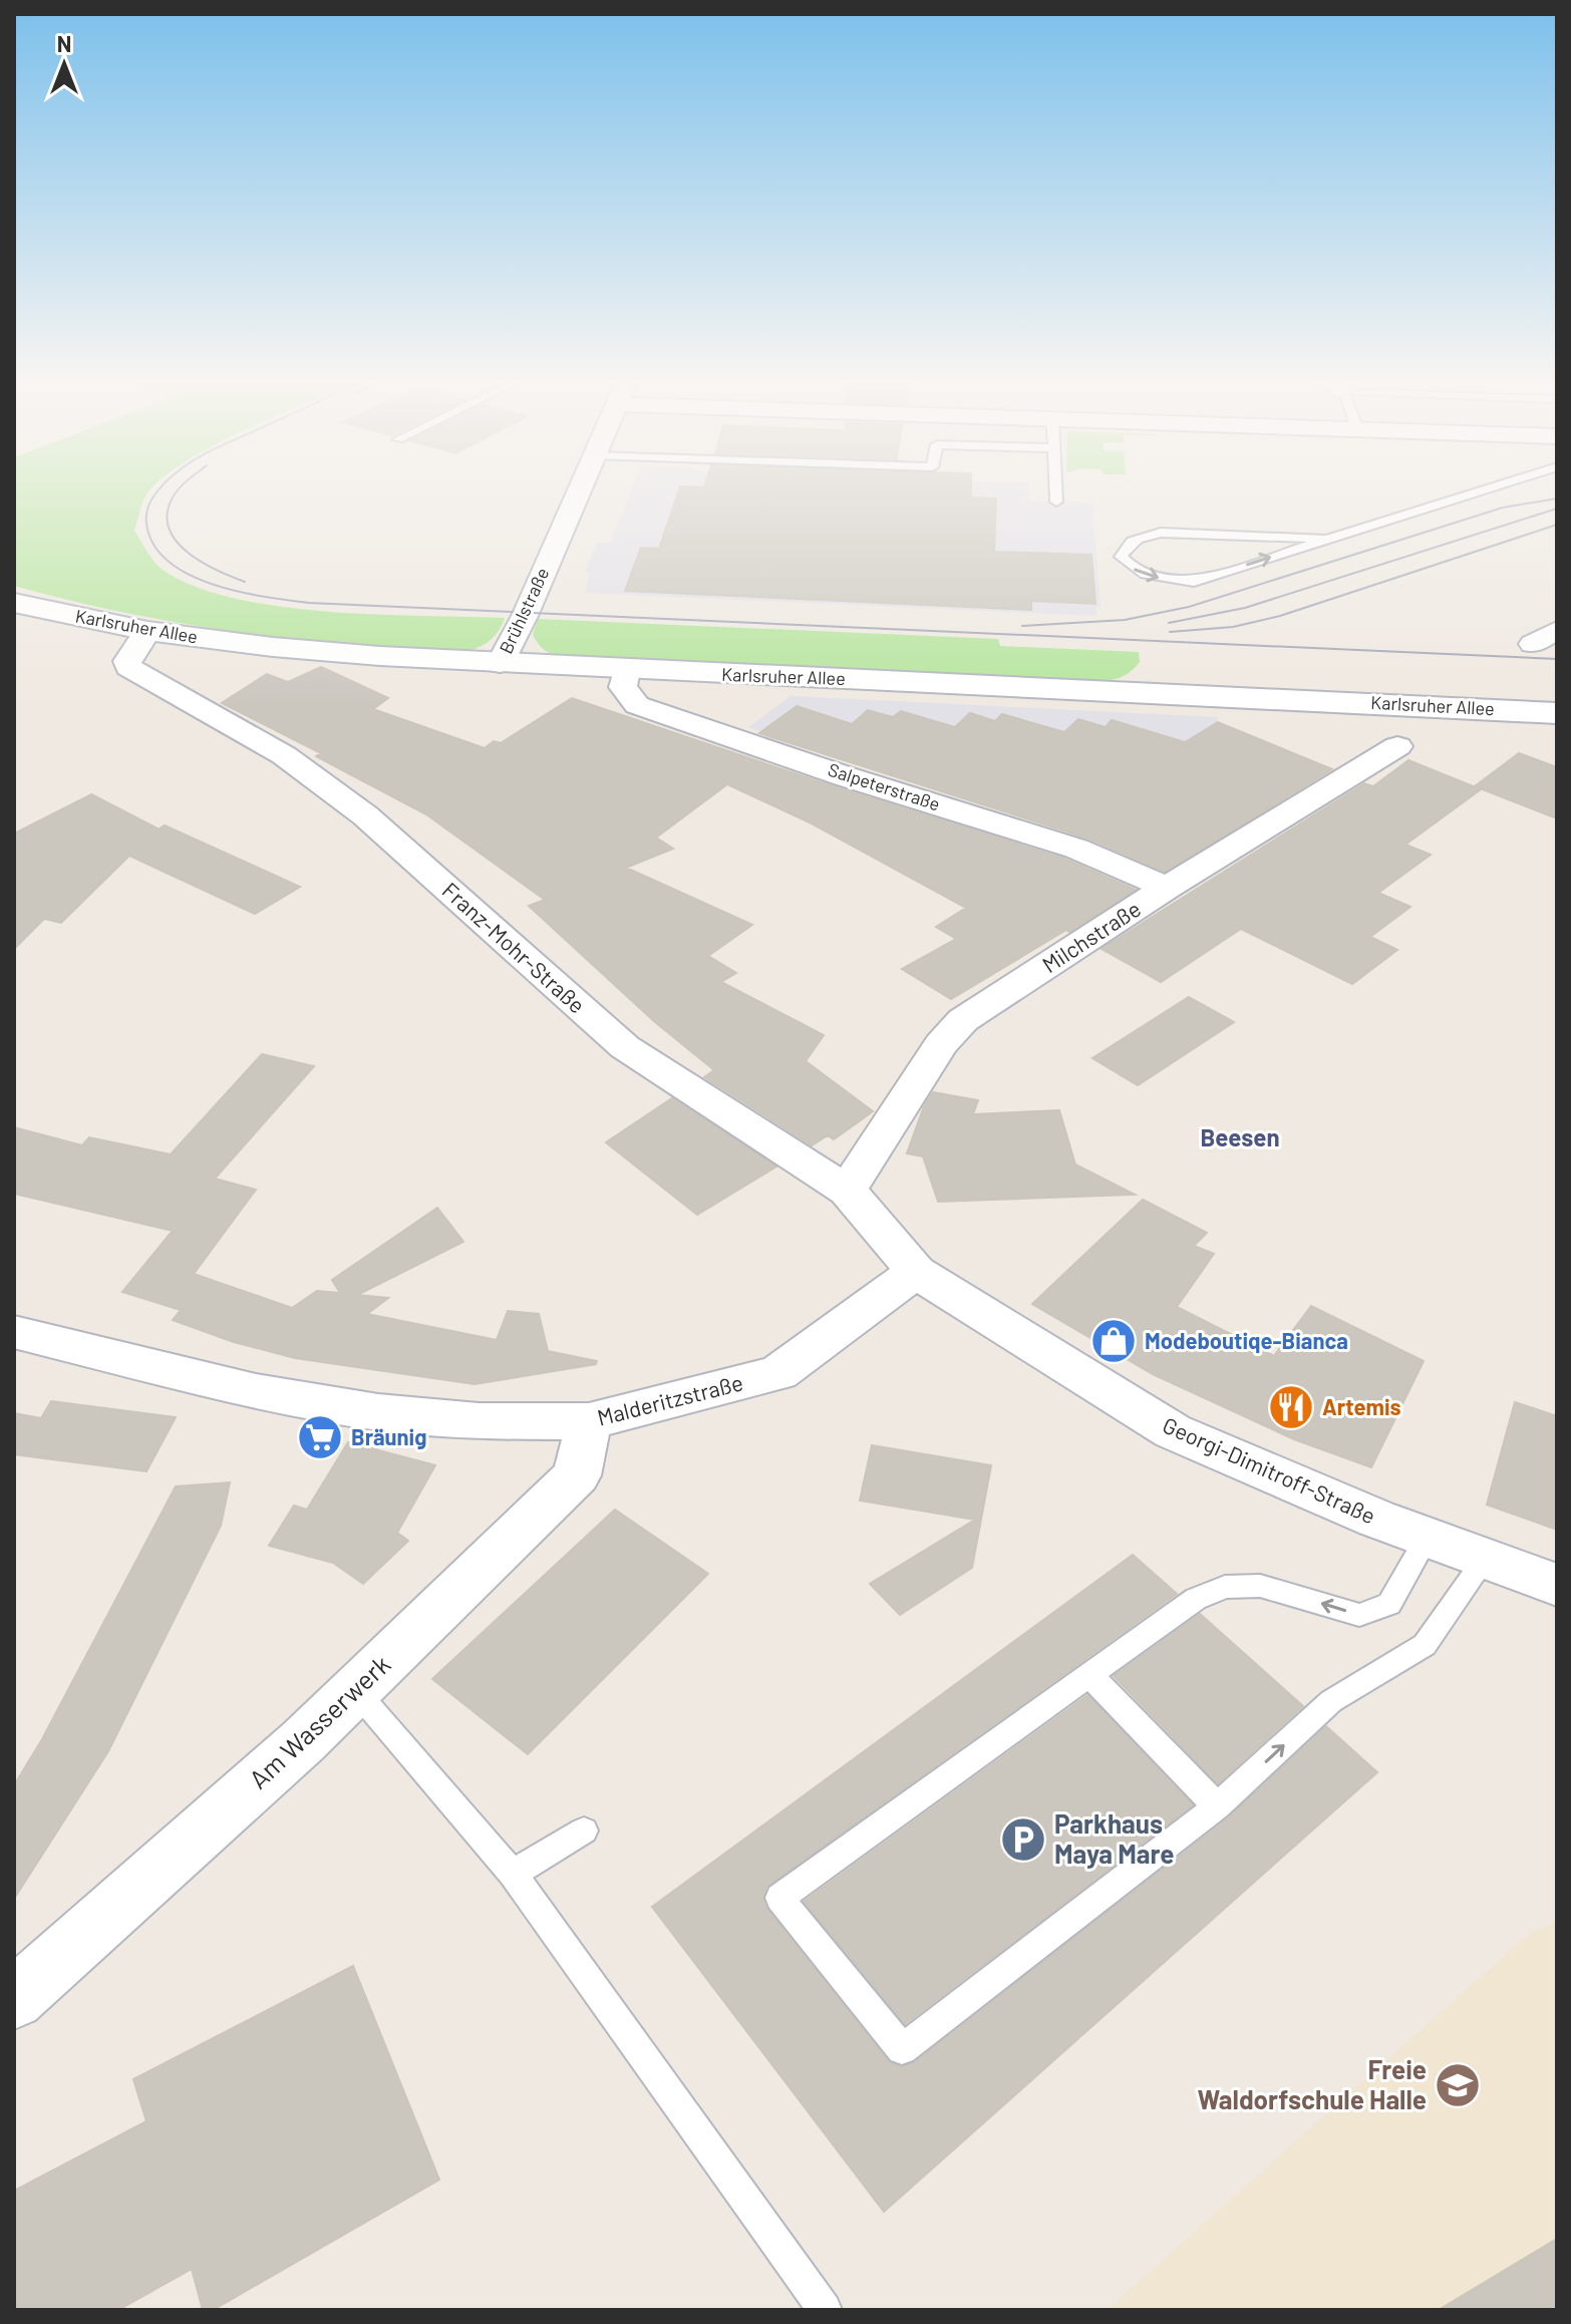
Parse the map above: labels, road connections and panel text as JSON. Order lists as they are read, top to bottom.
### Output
{
  "streets": {
    "street": [
      "Brühlstraße",
      "Karlsruher Allee",
      "Salpeterstraße",
      "Milchstraße",
      "Franz-Mohr-Straße",
      "Malderitzstraße",
      "Georgi-Dimitroff-Straße",
      "Am Wasserwerk"
    ]
  },
  "crossings": [
    ["Brühlstraße", "Karlsruher Allee"],
    ["Karlsruher Allee", "Salpeterstraße"],
    ["Karlsruher Allee", "Franz-Mohr-Straße"],
    ["Salpeterstraße", "Milchstraße"],
    ["Milchstraße", "Franz-Mohr-Straße"],
    ["Franz-Mohr-Straße", "Malderitzstraße"],
    ["Franz-Mohr-Straße", "Georgi-Dimitroff-Straße"],
    ["Malderitzstraße", "Georgi-Dimitroff-Straße"],
    ["Malderitzstraße", "Am Wasserwerk"]
  ],
  "districts": ["Beesen"],
  "places": {
    "shop": ["Modeboutiqe-Bianca"],
    "restaurant": ["Artemis"],
    "supermarket": ["Bräunig"],
    "parking": ["Parkhaus Maya Mare"],
    "school or university": ["Freie Waldorfschule Halle"]
  },
  "north": "top"
}
